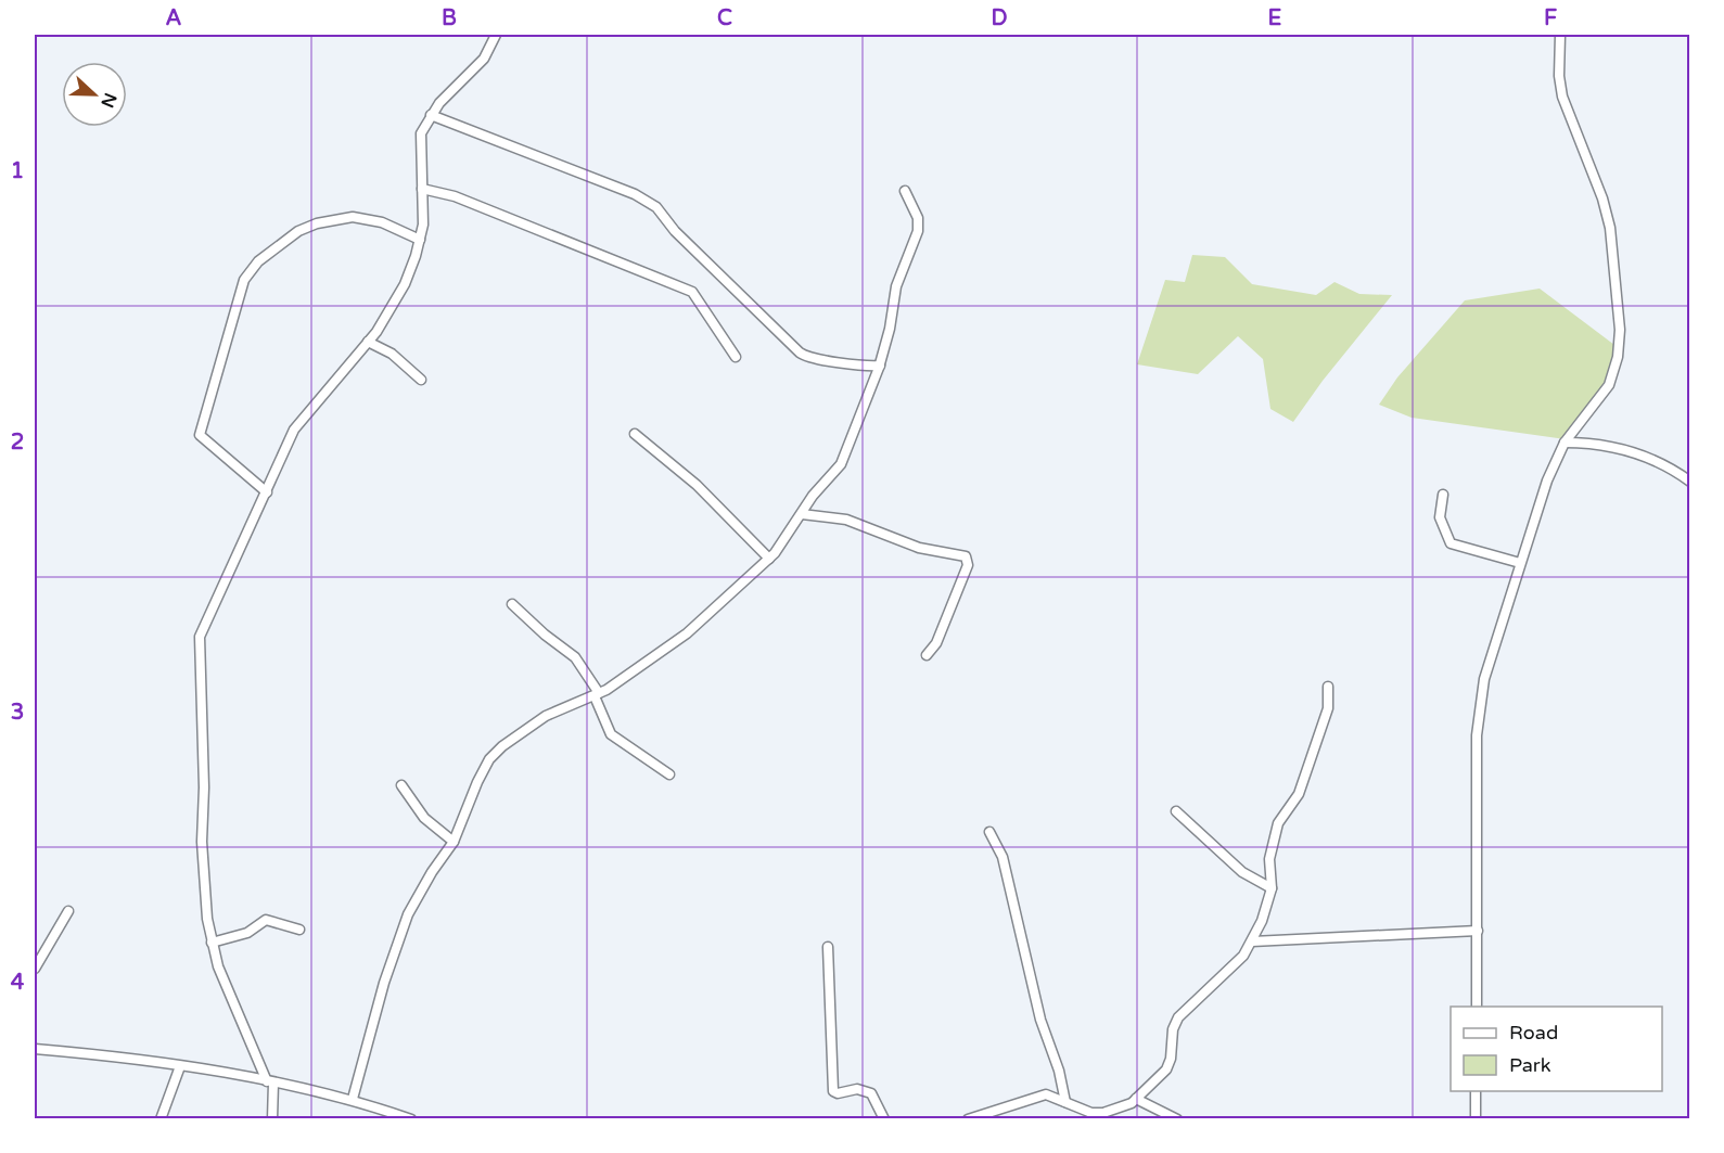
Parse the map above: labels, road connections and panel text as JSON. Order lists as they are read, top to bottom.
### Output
{
  "legend": ["Road", "Park"],
  "north": "right",
  "grid": {
    "columns": [
      "A",
      "B",
      "C",
      "D",
      "E",
      "F"
    ],
    "rows": [
      "1",
      "2",
      "3",
      "4"
    ]
  }
}
